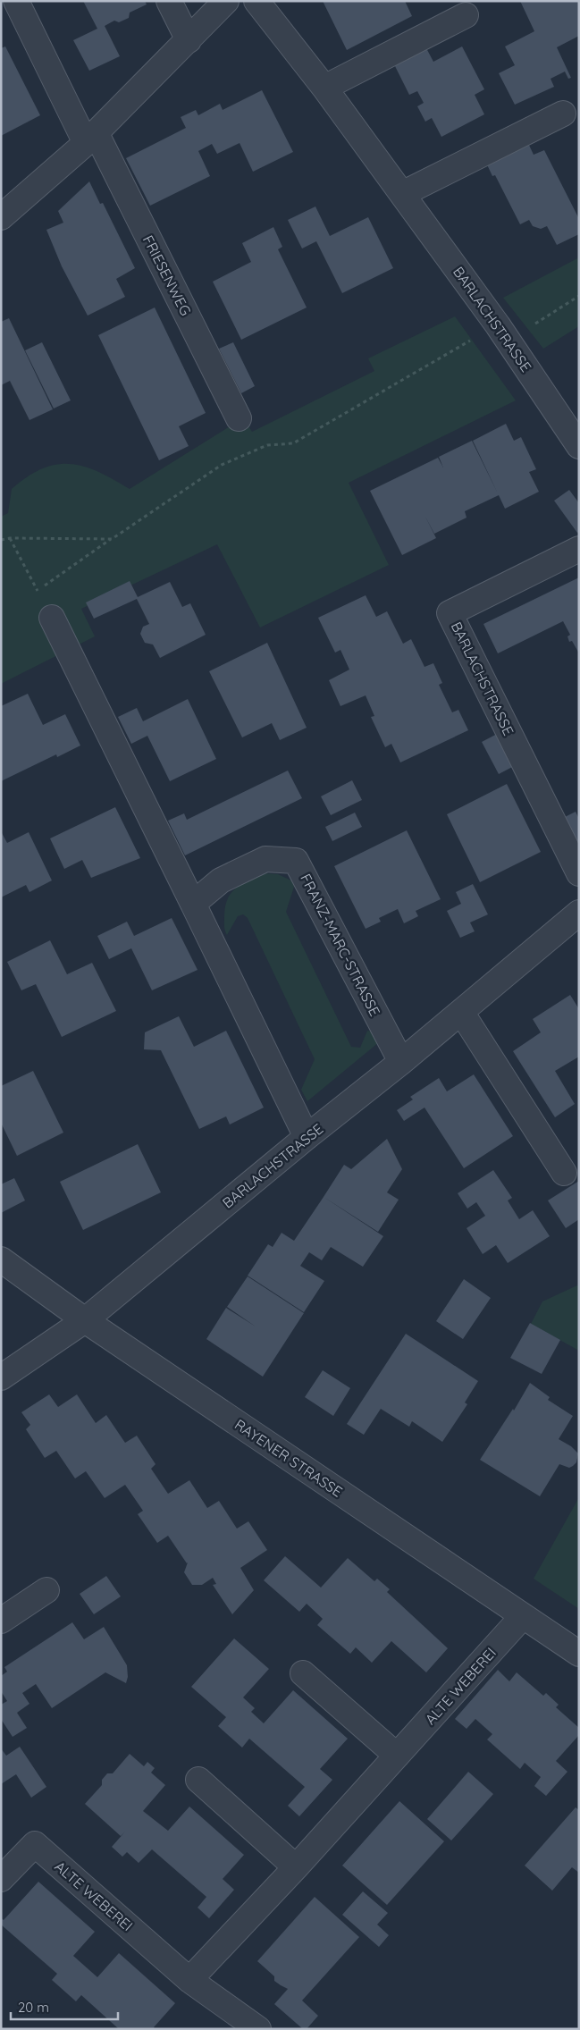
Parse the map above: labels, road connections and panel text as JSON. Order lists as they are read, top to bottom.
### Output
{
  "streets": {
    "street": [
      "FRIESENWEG",
      "BARLACHSTRASSE",
      "FRANZ-MARC-STRASSE",
      "RAYENER STRASSE",
      "ALTE WEBEREI"
    ]
  },
  "crossings": [
    ["BARLACHSTRASSE", "FRANZ-MARC-STRASSE"],
    ["BARLACHSTRASSE", "RAYENER STRASSE"],
    ["RAYENER STRASSE", "ALTE WEBEREI"]
  ],
  "scale_bar": "20 m"
}
